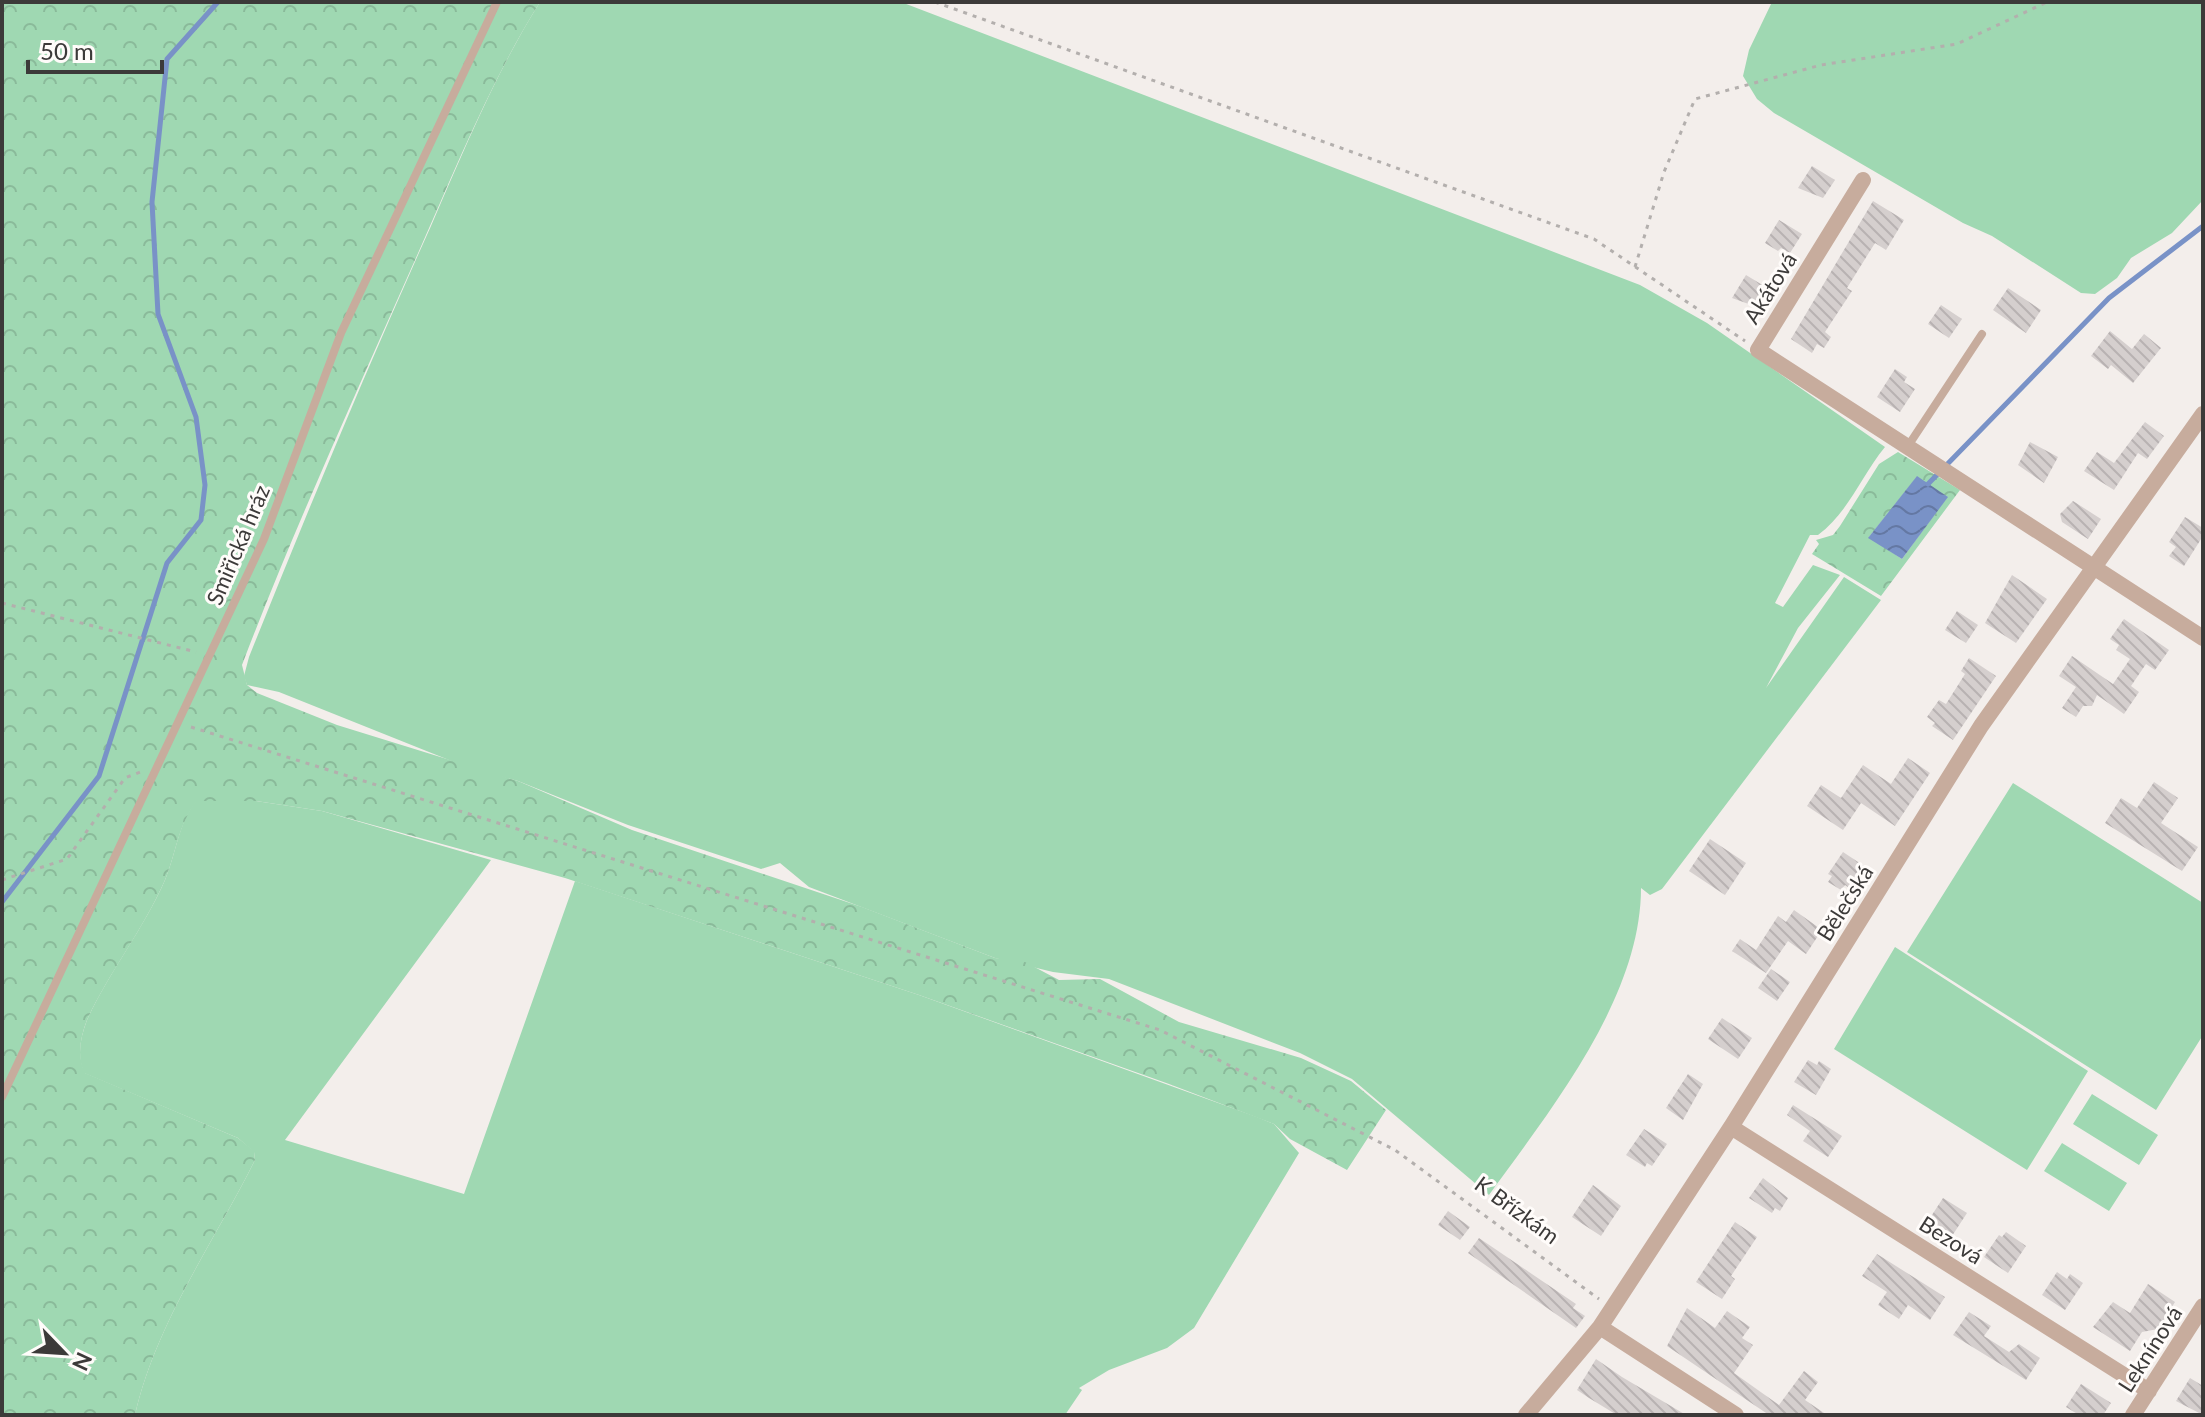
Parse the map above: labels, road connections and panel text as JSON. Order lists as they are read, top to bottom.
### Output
{
  "streets": {
    "street": [
      "Akátová",
      "Bělečská",
      "Bezová",
      "Leknínová"
    ],
    "lane": ["Smiřická hráz"],
    "path": ["K Břízkám"]
  },
  "crossings": [
    ["Akátová", "Bělečská"],
    ["Smiřická hráz", "K Břízkám"],
    ["Bělečská", "K Břízkám"],
    ["Bělečská", "Bezová"],
    ["Bezová", "Leknínová"]
  ],
  "scale_bar": "50 m",
  "north": "bottom right"
}
